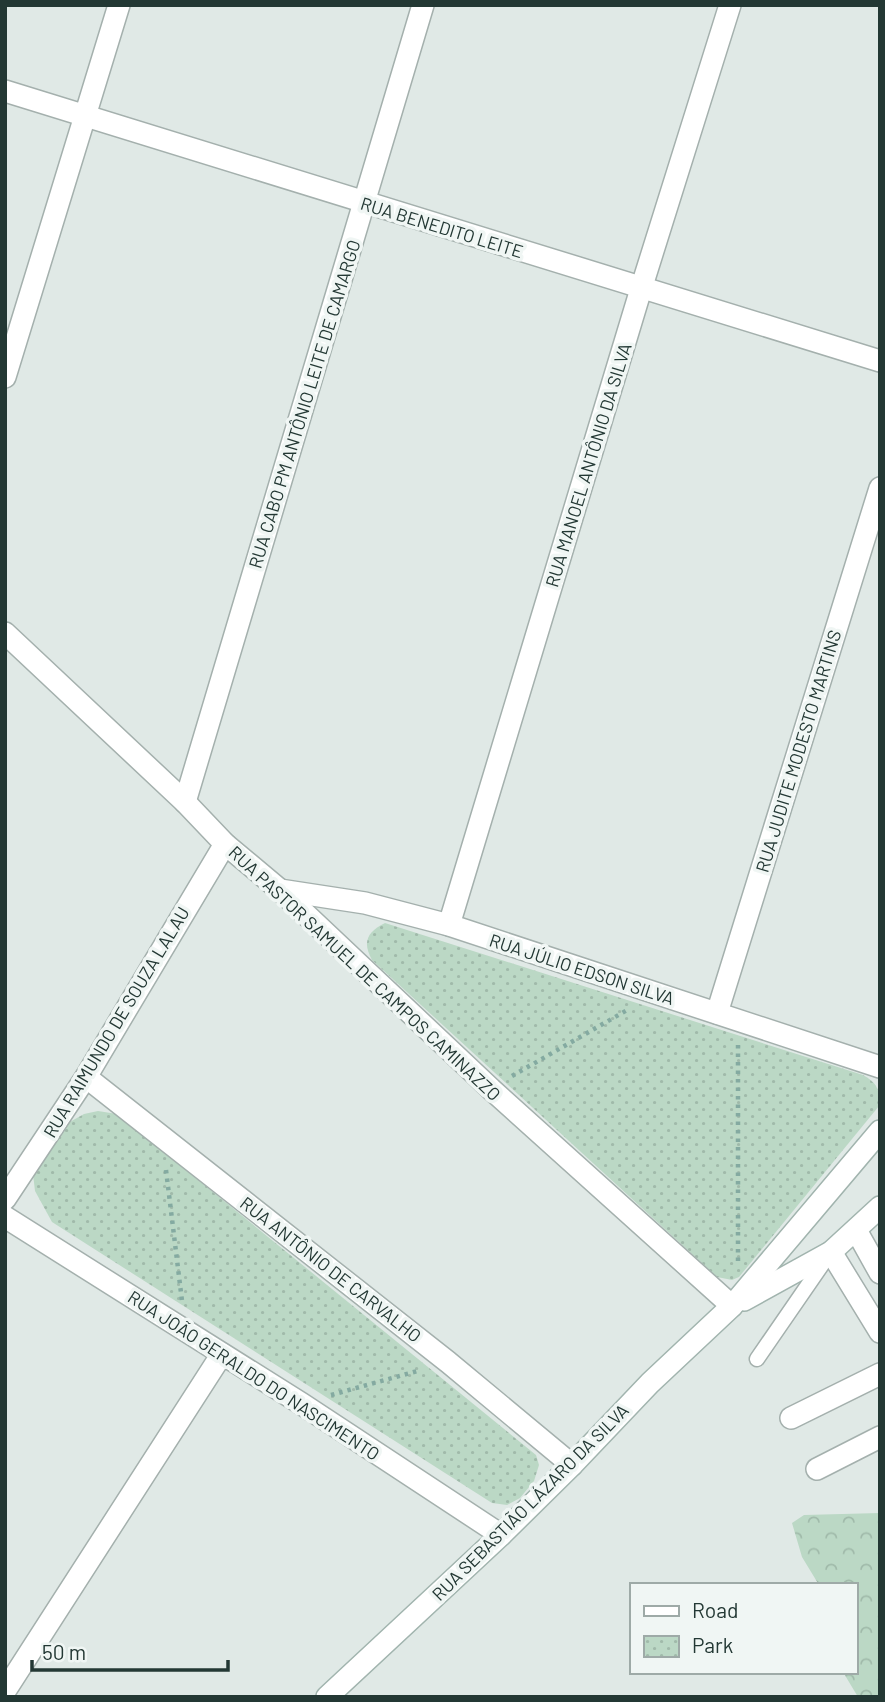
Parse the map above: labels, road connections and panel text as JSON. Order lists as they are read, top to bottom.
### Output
{
  "streets": {
    "street": [
      "RUA BENEDITO LEITE",
      "RUA CABO PM ANTÔNIO LEITE DE CAMARGO",
      "RUA MANOEL ANTÔNIO DA SILVA",
      "RUA JUDITE MODESTO MARTINS",
      "RUA JÚLIO EDSON SILVA",
      "RUA PASTOR SAMUEL DE CAMPOS CAMINAZZO",
      "RUA RAIMUNDO DE SOUZA LALAU",
      "RUA ANTÔNIO DE CARVALHO",
      "RUA JOÃO GERALDO DO NASCIMENTO",
      "RUA SEBASTIÃO LÁZARO DA SILVA"
    ]
  },
  "crossings": [
    ["RUA BENEDITO LEITE", "RUA CABO PM ANTÔNIO LEITE DE CAMARGO"],
    ["RUA BENEDITO LEITE", "RUA MANOEL ANTÔNIO DA SILVA"],
    ["RUA CABO PM ANTÔNIO LEITE DE CAMARGO", "RUA PASTOR SAMUEL DE CAMPOS CAMINAZZO"],
    ["RUA MANOEL ANTÔNIO DA SILVA", "RUA JÚLIO EDSON SILVA"],
    ["RUA JUDITE MODESTO MARTINS", "RUA JÚLIO EDSON SILVA"],
    ["RUA JÚLIO EDSON SILVA", "RUA PASTOR SAMUEL DE CAMPOS CAMINAZZO"],
    ["RUA PASTOR SAMUEL DE CAMPOS CAMINAZZO", "RUA RAIMUNDO DE SOUZA LALAU"],
    ["RUA PASTOR SAMUEL DE CAMPOS CAMINAZZO", "RUA SEBASTIÃO LÁZARO DA SILVA"],
    ["RUA RAIMUNDO DE SOUZA LALAU", "RUA ANTÔNIO DE CARVALHO"],
    ["RUA ANTÔNIO DE CARVALHO", "RUA SEBASTIÃO LÁZARO DA SILVA"],
    ["RUA JOÃO GERALDO DO NASCIMENTO", "RUA SEBASTIÃO LÁZARO DA SILVA"]
  ],
  "legend": ["Road", "Park"],
  "scale_bar": "50 m"
}
